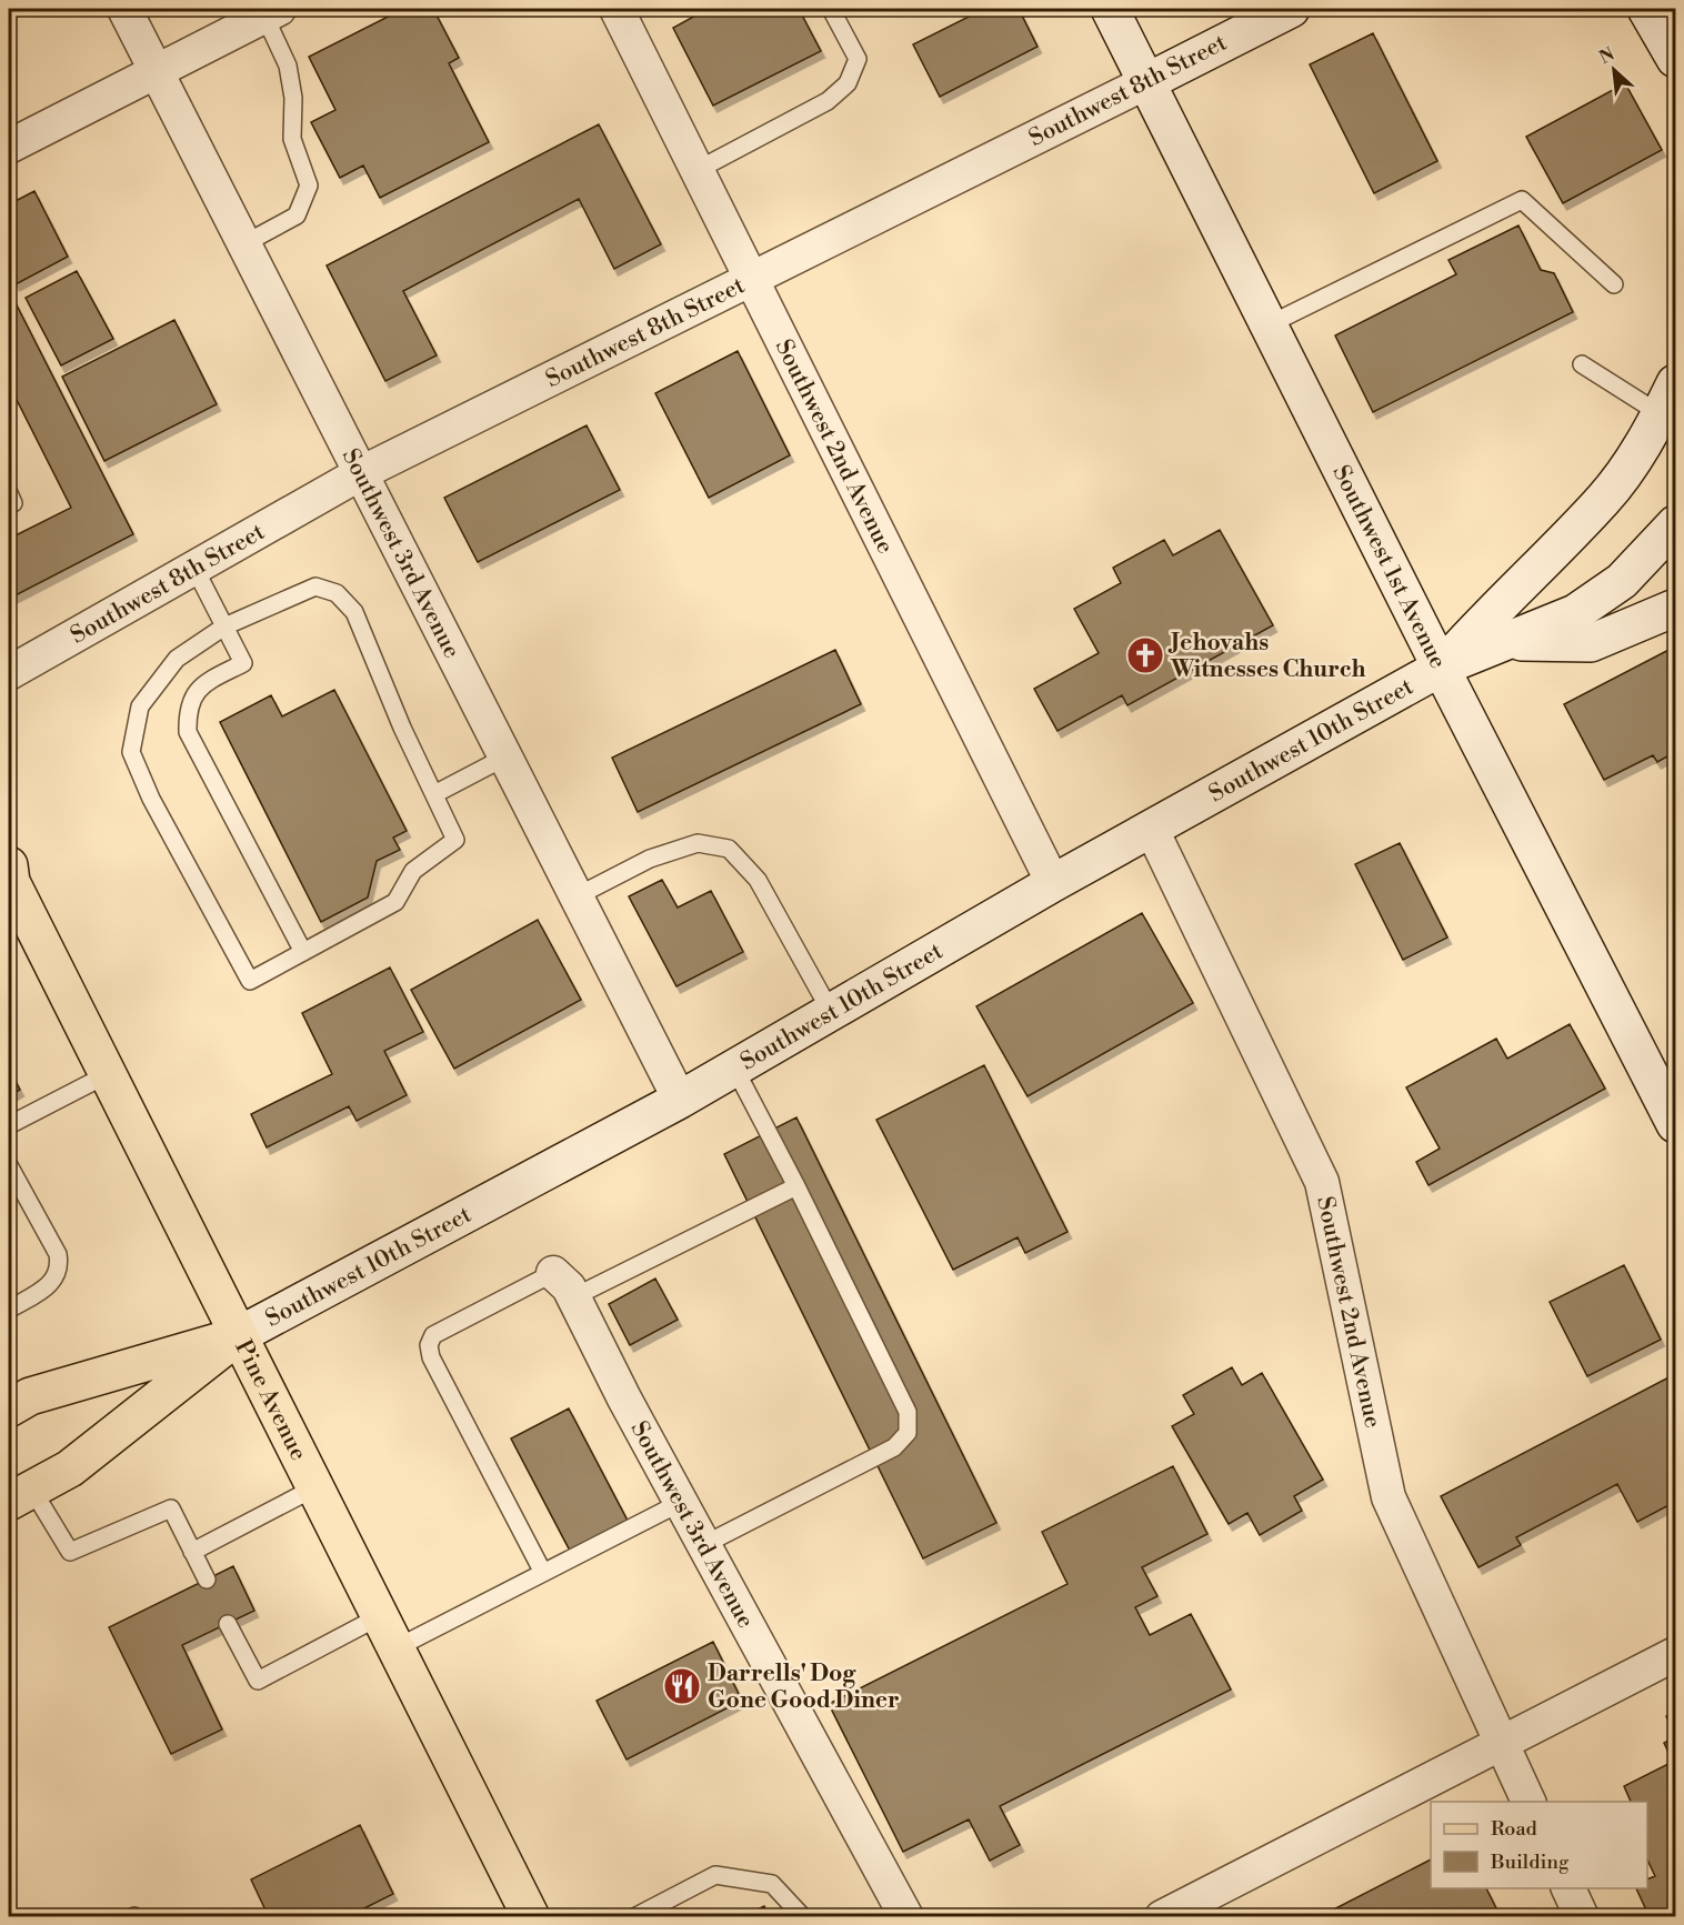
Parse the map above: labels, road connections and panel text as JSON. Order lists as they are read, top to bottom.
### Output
{
  "streets": {
    "main road": [
      "Southwest 8th Street",
      "Southwest 1st Avenue",
      "Southwest 10th Street",
      "Pine Avenue"
    ],
    "street": ["Southwest 2nd Avenue", "Southwest 3rd Avenue"]
  },
  "crossings": [
    ["Southwest 8th Street", "Southwest 2nd Avenue"],
    ["Southwest 8th Street", "Southwest 3rd Avenue"],
    ["Southwest 8th Street", "Southwest 1st Avenue"],
    ["Southwest 2nd Avenue", "Southwest 10th Street"],
    ["Southwest 3rd Avenue", "Southwest 10th Street"],
    ["Southwest 1st Avenue", "Southwest 10th Street"],
    ["Southwest 10th Street", "Pine Avenue"]
  ],
  "places": {
    "church": ["Jehovahs Witnesses Church"],
    "restaurant": ["Darrells' Dog Gone Good Diner"]
  },
  "legend": ["Road", "Building"],
  "north": "top left"
}
